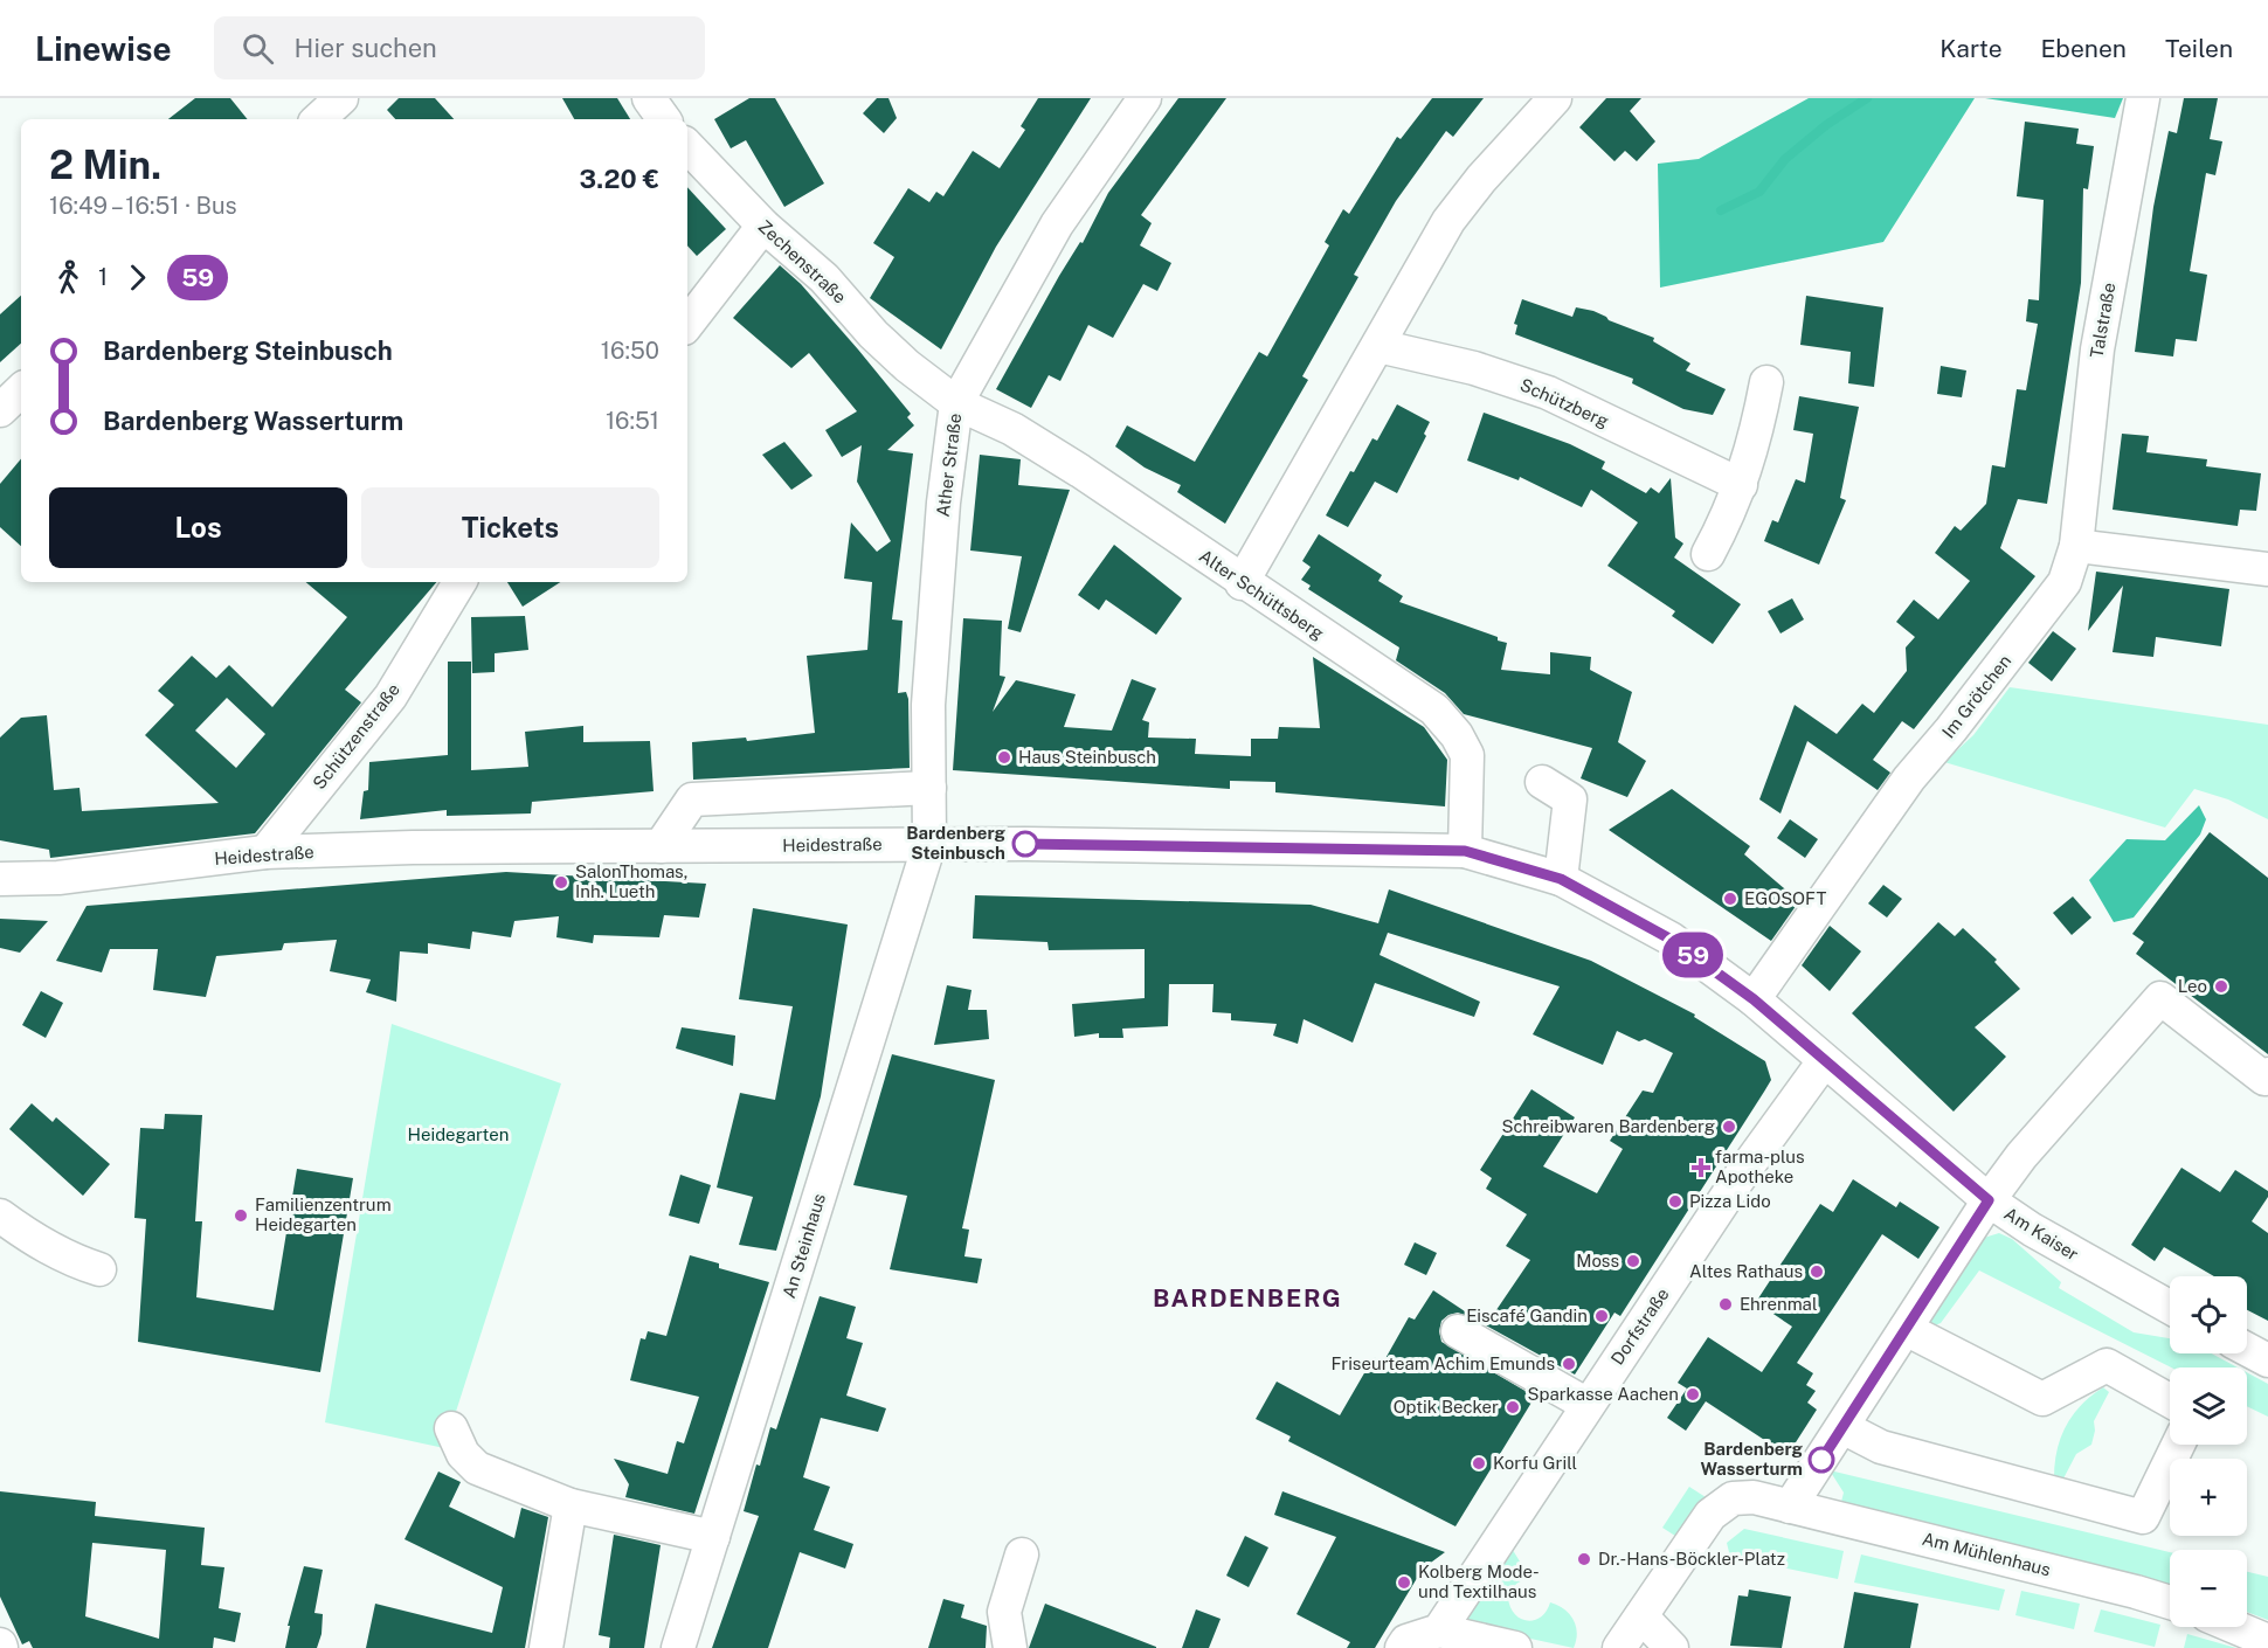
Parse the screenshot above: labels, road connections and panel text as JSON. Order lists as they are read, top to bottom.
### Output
{
  "streets": {
    "street": [
      "Zechenstraße",
      "Talstraße",
      "Schützberg",
      "Ather Straße",
      "Alter Schüttsberg",
      "Im Grötchen",
      "Schützenstraße",
      "Heidestraße",
      "Am Kaiser",
      "An Steinhaus",
      "Dorfstraße",
      "Am Mühlenhaus"
    ]
  },
  "crossings": [
    ["Zechenstraße", "Ather Straße"],
    ["Zechenstraße", "Alter Schüttsberg"],
    ["Talstraße", "Im Grötchen"],
    ["Ather Straße", "Alter Schüttsberg"],
    ["Ather Straße", "Heidestraße"],
    ["Ather Straße", "An Steinhaus"],
    ["Alter Schüttsberg", "Heidestraße"],
    ["Im Grötchen", "Heidestraße"],
    ["Im Grötchen", "Am Kaiser"],
    ["Schützenstraße", "Heidestraße"],
    ["Heidestraße", "Am Kaiser"],
    ["Heidestraße", "An Steinhaus"],
    ["Am Kaiser", "Dorfstraße"]
  ],
  "districts": ["BARDENBERG"],
  "parks": ["Heidegarten"],
  "places": {
    "other": [
      "Haus Steinbusch",
      "Bardenberg Steinbusch",
      "SalonThomas, Inh. Lueth",
      "EGOSOFT",
      "Leo",
      "Schreibwaren Bardenberg",
      "Pizza Lido",
      "Familienzentrum Heidegarten",
      "Moss",
      "Altes Rathaus",
      "Ehrenmal",
      "Eiscafé Gandin",
      "Friseurteam Achim Emunds",
      "Sparkasse Aachen",
      "Optik Becker",
      "Bardenberg Wasserturm",
      "Korfu Grill",
      "Dr.-Hans-Böckler-Platz",
      "Kolberg Mode- und Textilhaus"
    ],
    "health": ["farma-plus Apotheke"]
  },
  "lines": ["bus line 59"],
  "page": {
    "header": "Linewise",
    "search": "Hier suchen",
    "nav": ["Karte", "Ebenen", "Teilen"],
    "on_map": "59",
    "heading": ["2 Min.", "16:49 – 16:51 · Bus", "3.20 €"],
    "legs": ["1", "59"],
    "list": [
      {
        "name": "Bardenberg Steinbusch",
        "value": "16:50"
      },
      {
        "name": "Bardenberg Wasserturm",
        "value": "16:51"
      }
    ],
    "buttons": ["Los", "Tickets"],
    "map_buttons": ["+", "−"]
  }
}
